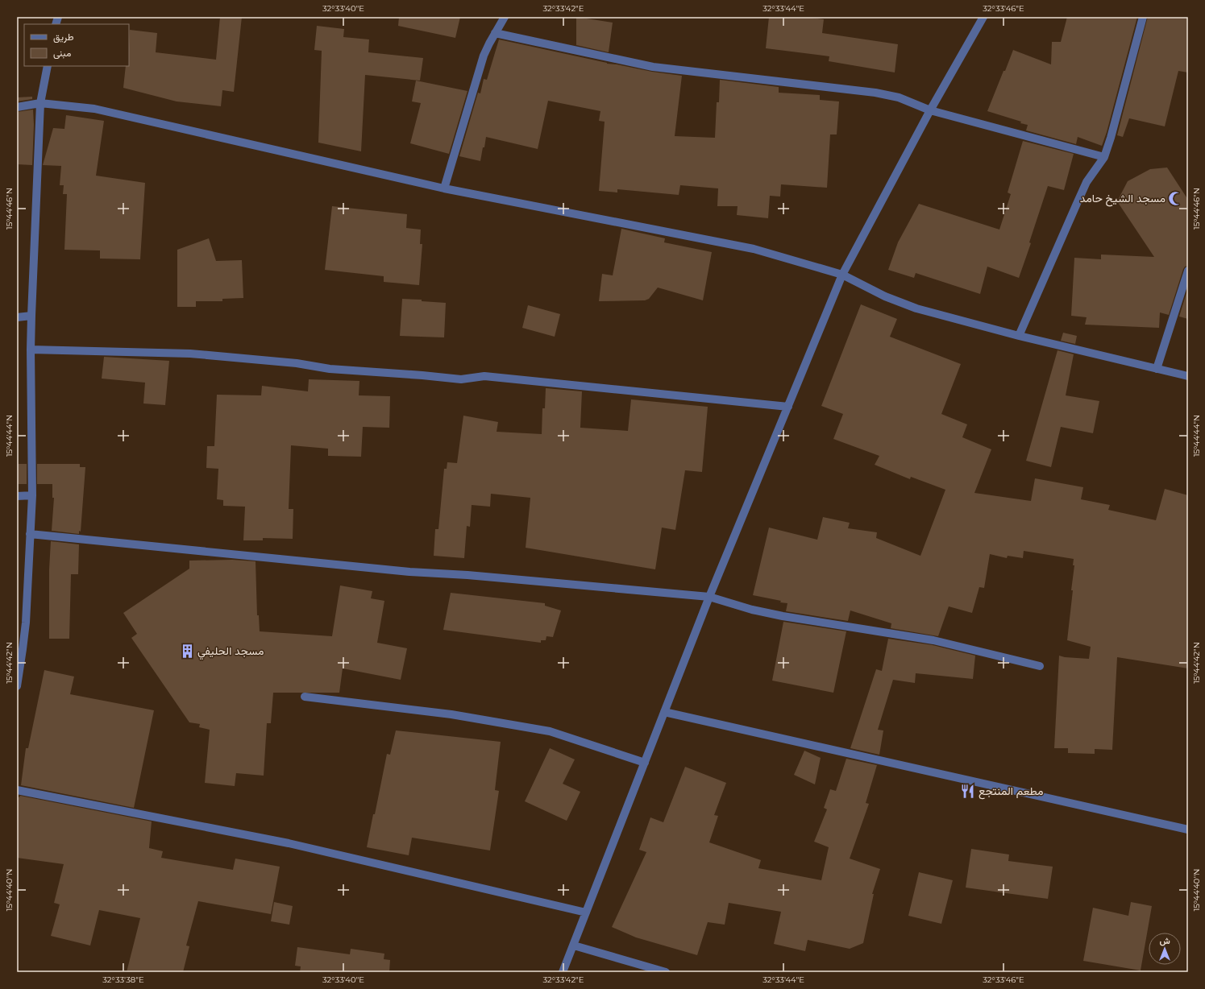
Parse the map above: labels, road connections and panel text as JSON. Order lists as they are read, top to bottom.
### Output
{
  "places": {
    "mosque": ["مسجد الشيخ حامد"],
    "building": ["مسجد الحليفي"],
    "restaurant": ["مطعم المنتجع"]
  },
  "legend": ["طريق", "مبنى"],
  "north": "top",
  "coordinates": [
    "32°33'40\"E",
    "32°33'42\"E",
    "32°33'44\"E",
    "32°33'46\"E",
    "15°44'46\"N",
    "15°44'44\"N",
    "15°44'42\"N",
    "15°44'40\"N",
    "32°33'38\"E"
  ]
}
